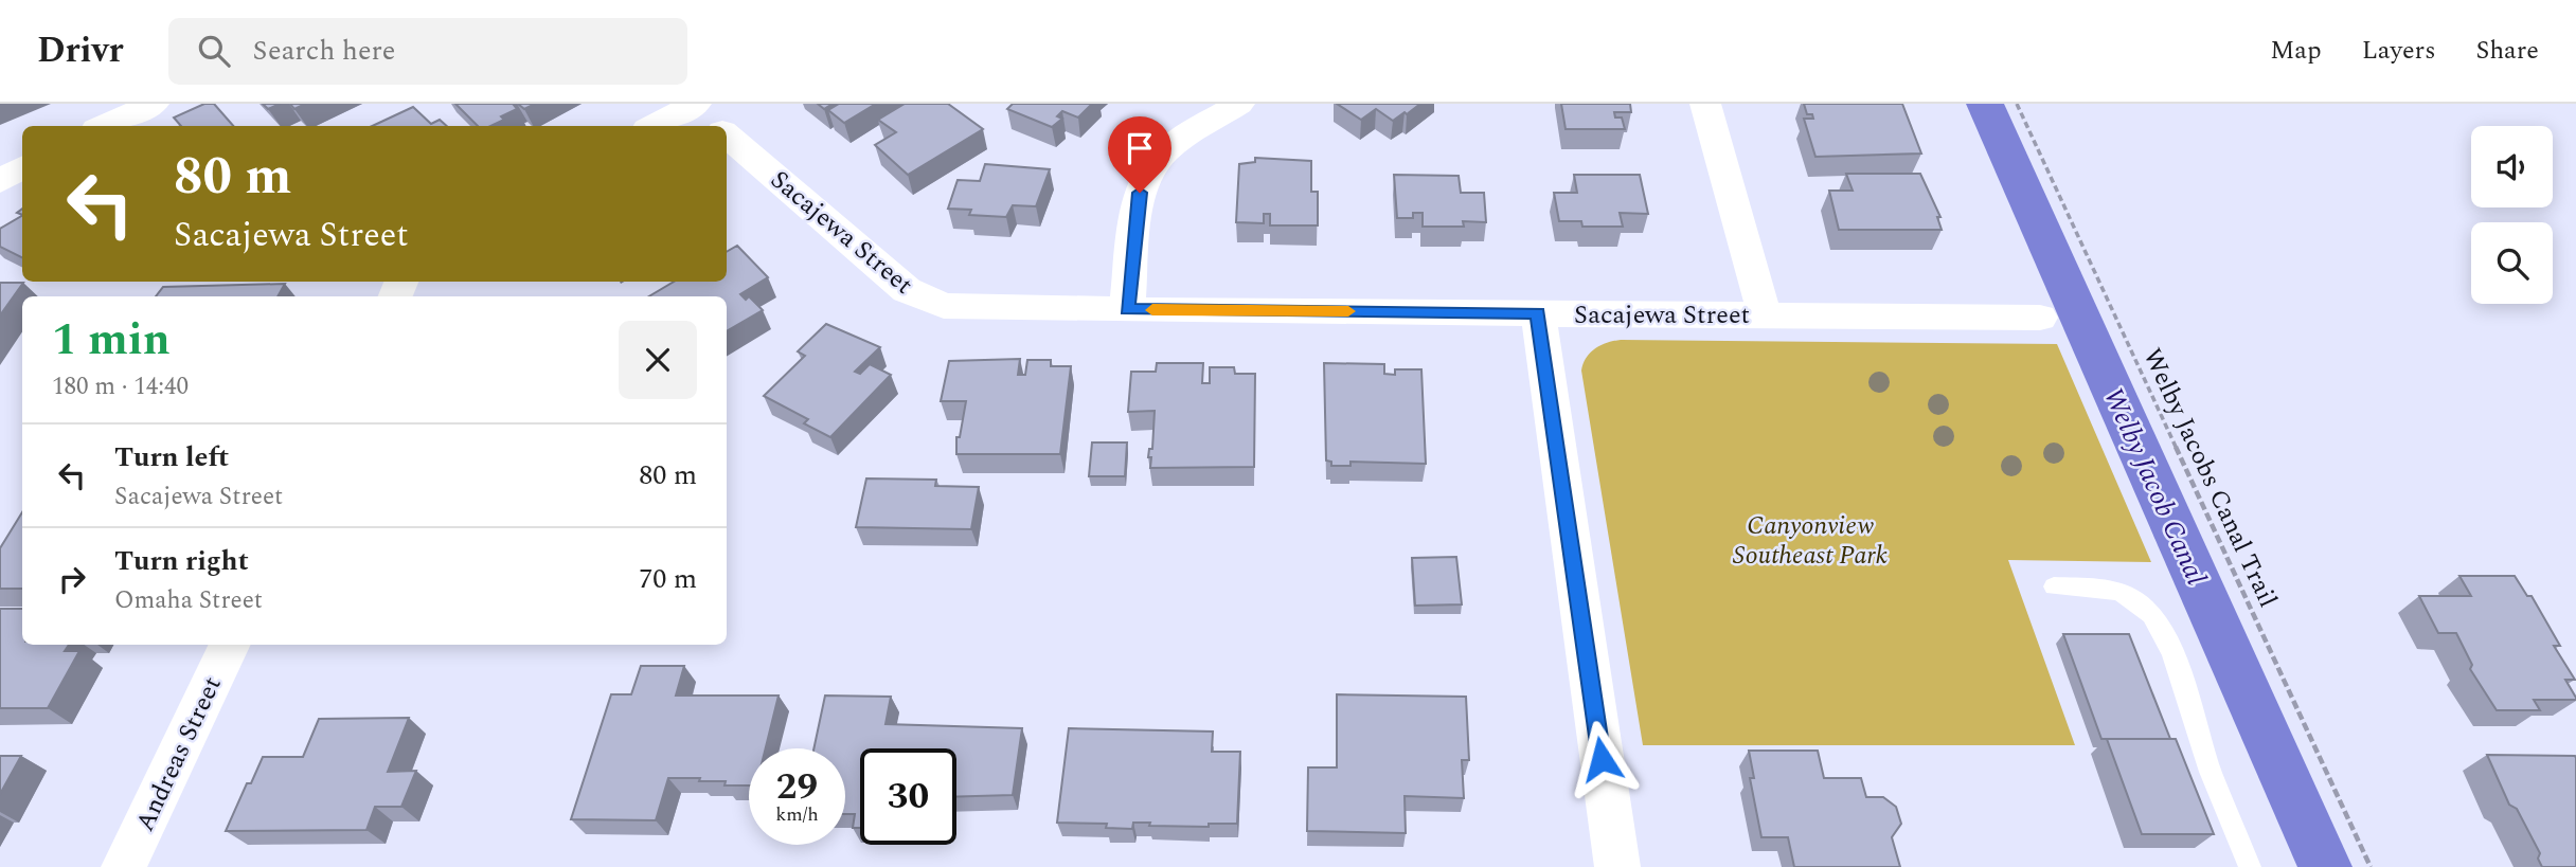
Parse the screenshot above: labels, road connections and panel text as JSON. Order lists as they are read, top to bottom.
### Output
{
  "streets": {
    "street": ["Sacajewa Street", "Andreas Street"],
    "path": ["Welby Jacobs Canal Trail"]
  },
  "water": ["Welby Jacob Canal"],
  "parks": ["Canyonview Southeast Park"],
  "page": {
    "header": "Drivr",
    "search": "Search here",
    "nav": ["Map", "Layers", "Share"],
    "turn": ["80 m", "Sacajewa Street"],
    "heading": ["1 min", "180 m · 14:40"],
    "list": [
      {
        "name": "Turn left",
        "note": "Sacajewa Street",
        "value": "80 m"
      },
      {
        "name": "Turn right",
        "note": "Omaha Street",
        "value": "70 m"
      }
    ],
    "speed": "29 km/h",
    "limit": "30"
  }
}
